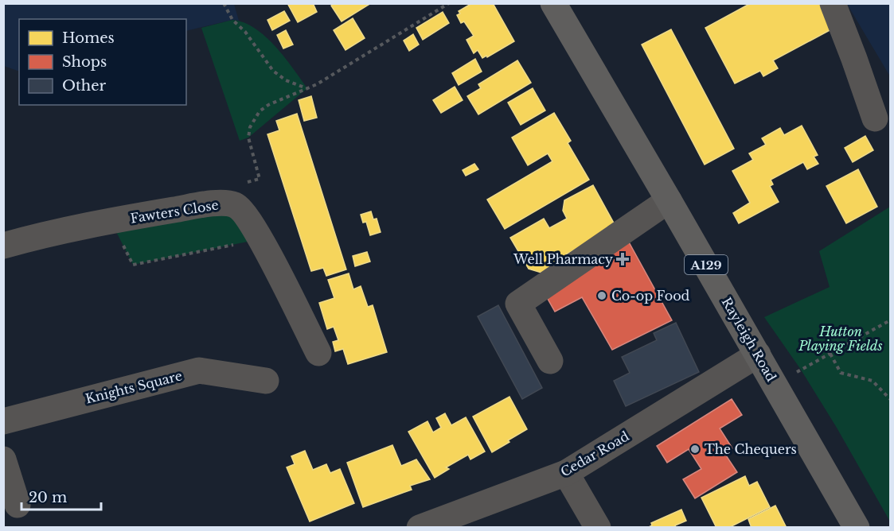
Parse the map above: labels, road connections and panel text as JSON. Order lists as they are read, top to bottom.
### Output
{
  "streets": {
    "main road": ["A129", "Rayleigh Road"],
    "street": ["Fawters Close", "Knights Square", "Cedar Road"]
  },
  "crossings": [
    ["Rayleigh Road", "Cedar Road"]
  ],
  "parks": ["Hutton Playing Fields"],
  "places": {
    "health": ["Well Pharmacy"],
    "other": ["Co-op Food", "The Chequers"]
  },
  "legend": ["Homes", "Shops", "Other"],
  "scale_bar": "20 m"
}
